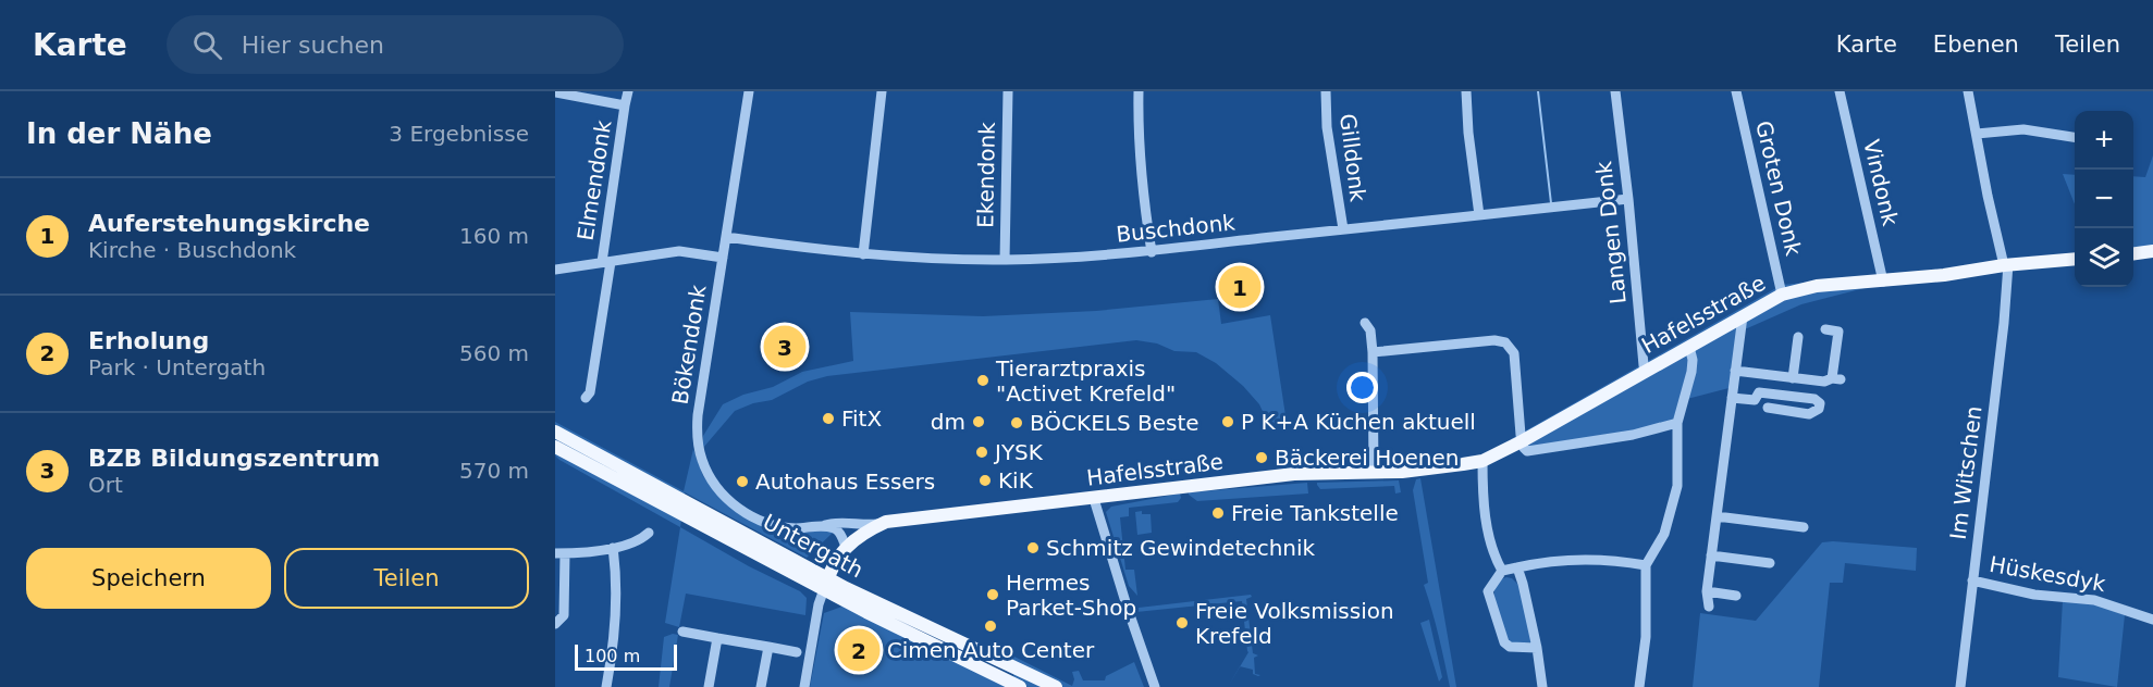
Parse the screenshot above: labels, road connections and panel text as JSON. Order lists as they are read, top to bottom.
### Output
{
  "streets": {
    "main road": ["Hafelsstraße", "Untergath"],
    "street": [
      "Gilldonk",
      "Ekendonk",
      "Elmendonk",
      "Vindonk",
      "Groten Donk",
      "Buschdonk",
      "Langen Donk",
      "Bökendonk",
      "Im Witschen",
      "Hüskesdyk"
    ]
  },
  "crossings": [
    ["Gilldonk", "Buschdonk"],
    ["Ekendonk", "Buschdonk"],
    ["Vindonk", "Hafelsstraße"],
    ["Groten Donk", "Hafelsstraße"],
    ["Buschdonk", "Langen Donk"],
    ["Buschdonk", "Bökendonk"],
    ["Langen Donk", "Hafelsstraße"],
    ["Hafelsstraße", "Bökendonk"],
    ["Hafelsstraße", "Im Witschen"],
    ["Hafelsstraße", "Untergath"],
    ["Im Witschen", "Hüskesdyk"]
  ],
  "places": [
    "Tierarztpraxis \"Activet Krefeld\"",
    "FitX",
    "dm",
    "P K+A Küchen aktuell",
    "BÖCKELS Beste",
    "JYSK",
    "Bäckerei Hoenen",
    "KiK",
    "Autohaus Essers",
    "Freie Tankstelle",
    "Schmitz Gewindetechnik",
    "Hermes Parket-Shop",
    "Freie Volksmission Krefeld",
    "Cimen Auto Center"
  ],
  "scale_bar": "100 m",
  "page": {
    "header": "Karte",
    "search": "Hier suchen",
    "nav": ["Karte", "Ebenen", "Teilen"],
    "heading": ["In der Nähe", "3 Ergebnisse"],
    "map_buttons": ["+", "−"],
    "list": [
      {
        "mark": "1",
        "name": "Auferstehungskirche",
        "note": "Kirche · Buschdonk",
        "value": "160 m"
      },
      {
        "mark": "2",
        "name": "Erholung",
        "note": "Park · Untergath",
        "value": "560 m"
      },
      {
        "mark": "3",
        "name": "BZB Bildungszentrum",
        "note": "Ort",
        "value": "570 m"
      }
    ],
    "pins": ["1", "3", "2"],
    "buttons": ["Speichern", "Teilen"],
    "scale": "100 m"
  }
}
